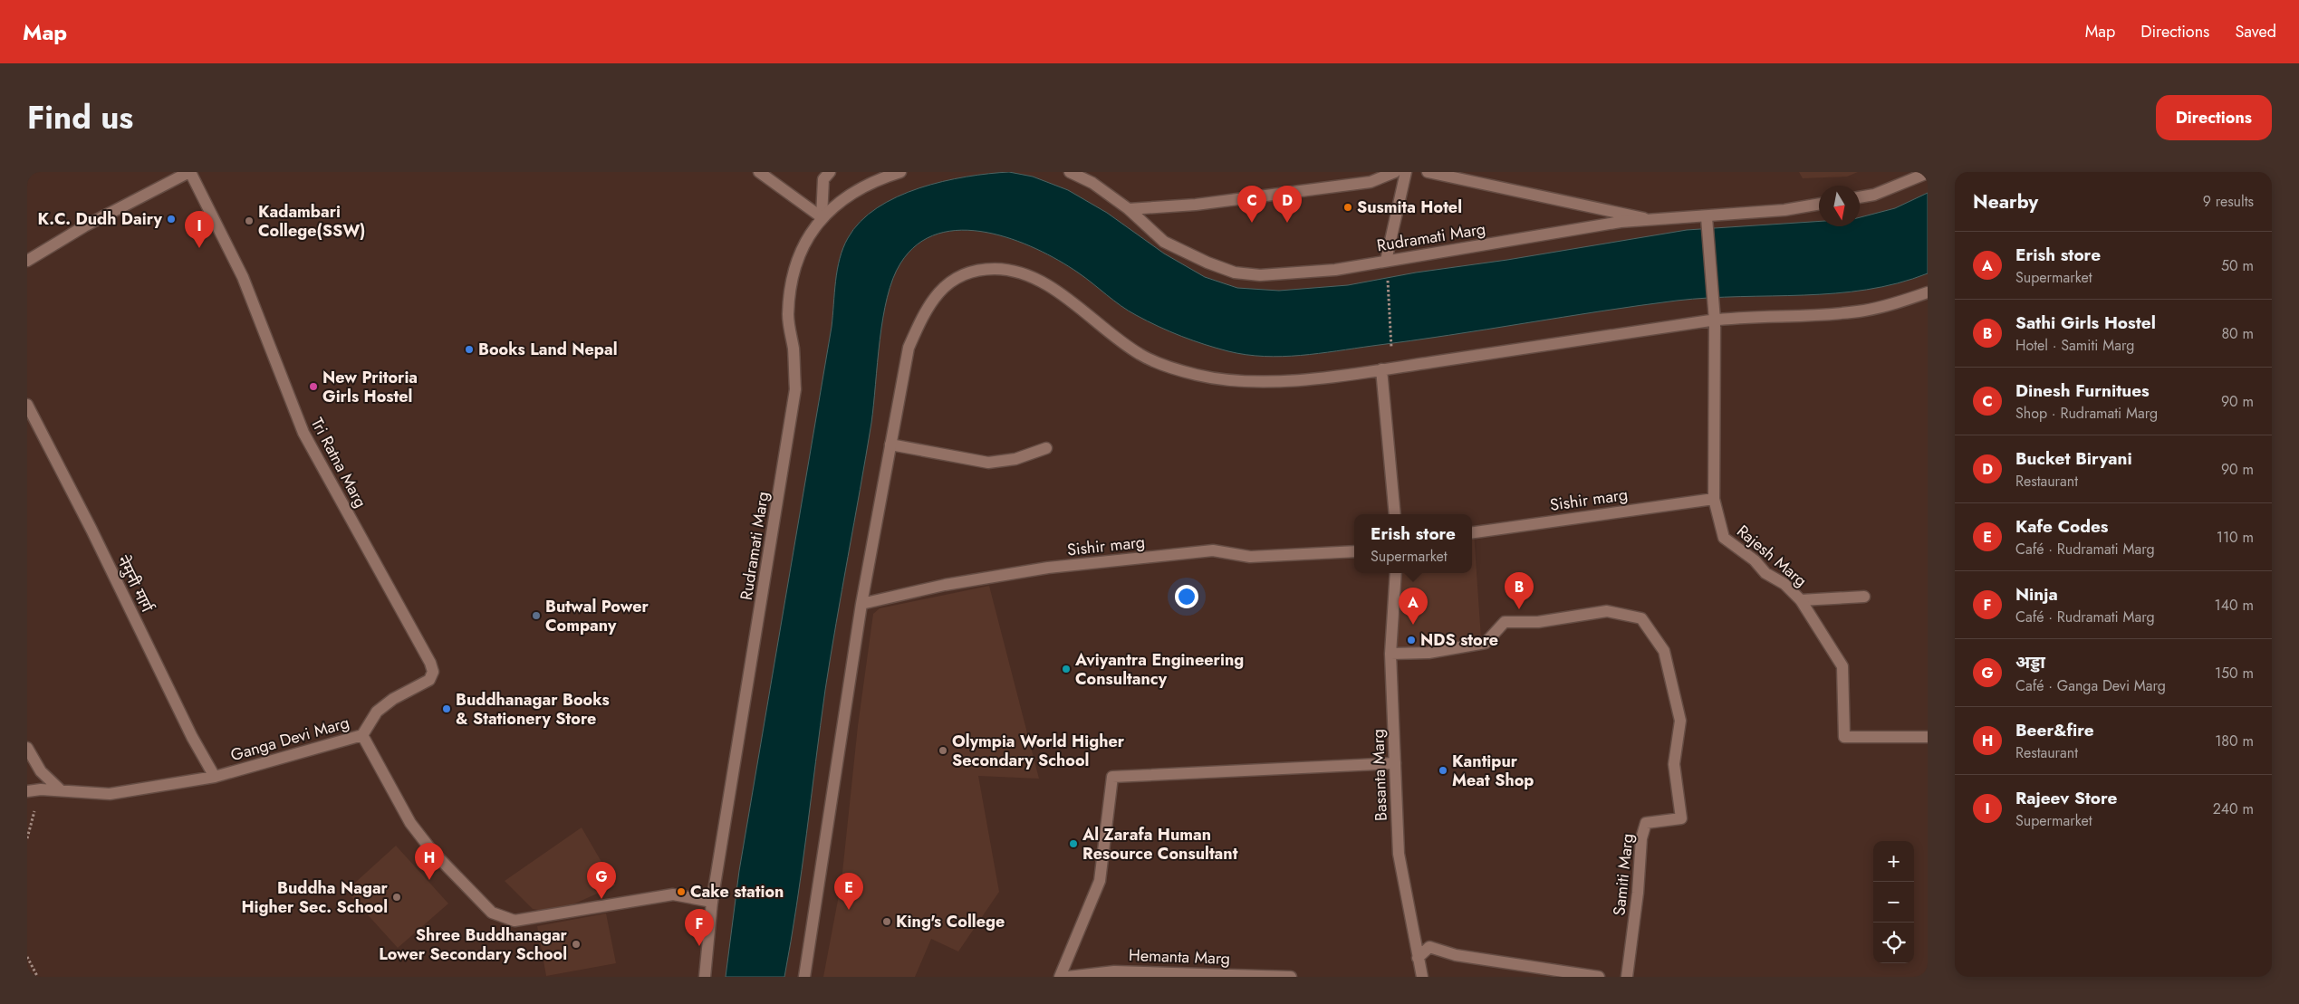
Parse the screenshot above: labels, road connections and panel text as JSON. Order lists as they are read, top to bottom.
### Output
{
  "streets": {
    "street": [
      "Rudramati Marg",
      "Tri Ratna Marg",
      "Sishir marg",
      "Rajesh Marg",
      "नेमुनी मार्ग",
      "Ganga Devi Marg",
      "Basanta Marg",
      "Samiti Marg",
      "Hemanta Marg"
    ]
  },
  "crossings": [
    ["Rudramati Marg", "Rajesh Marg"],
    ["Rudramati Marg", "Ganga Devi Marg"],
    ["Tri Ratna Marg", "Ganga Devi Marg"],
    ["Sishir marg", "Rajesh Marg"],
    ["नेमुनी मार्ग", "Ganga Devi Marg"],
    ["Basanta Marg", "Samiti Marg"]
  ],
  "places": [
    "Susmita Hotel",
    "K.C. Dudh Dairy",
    "Kadambari College(SSW)",
    "Books Land Nepal",
    "New Pritoria Girls Hostel",
    "Butwal Power Company",
    "NDS store",
    "Aviyantra Engineering Consultancy",
    "Buddhanagar Books & Stationery Store",
    "Olympia World Higher Secondary School",
    "Kantipur Meat Shop",
    "Al Zarafa Human Resource Consultant",
    "Cake station",
    "Buddha Nagar Higher Sec. School",
    "King's College",
    "Shree Buddhanagar Lower Secondary School"
  ],
  "north": "bottom",
  "page": {
    "header": "Map",
    "nav": ["Map", "Directions", "Saved"],
    "title": "Find us",
    "buttons": "Directions",
    "heading": ["Nearby", "9 results"],
    "pins": [
      "C",
      "D",
      "I",
      "B",
      "A",
      "H",
      "G",
      "E",
      "F"
    ],
    "list": [
      {
        "mark": "A",
        "name": "Erish store",
        "note": "Supermarket",
        "value": "50 m"
      },
      {
        "mark": "B",
        "name": "Sathi Girls Hostel",
        "note": "Hotel · Samiti Marg",
        "value": "80 m"
      },
      {
        "mark": "C",
        "name": "Dinesh Furnitues",
        "note": "Shop · Rudramati Marg",
        "value": "90 m"
      },
      {
        "mark": "D",
        "name": "Bucket Biryani",
        "note": "Restaurant",
        "value": "90 m"
      },
      {
        "mark": "E",
        "name": "Kafe Codes",
        "note": "Café · Rudramati Marg",
        "value": "110 m"
      },
      {
        "mark": "F",
        "name": "Ninja",
        "note": "Café · Rudramati Marg",
        "value": "140 m"
      },
      {
        "mark": "G",
        "name": "अड्डा",
        "note": "Café · Ganga Devi Marg",
        "value": "150 m"
      },
      {
        "mark": "H",
        "name": "Beer&fire",
        "note": "Restaurant",
        "value": "180 m"
      },
      {
        "mark": "I",
        "name": "Rajeev Store",
        "note": "Supermarket",
        "value": "240 m"
      }
    ],
    "popup": ["Erish store", "Supermarket"],
    "map_buttons": ["+", "−"]
  }
}
